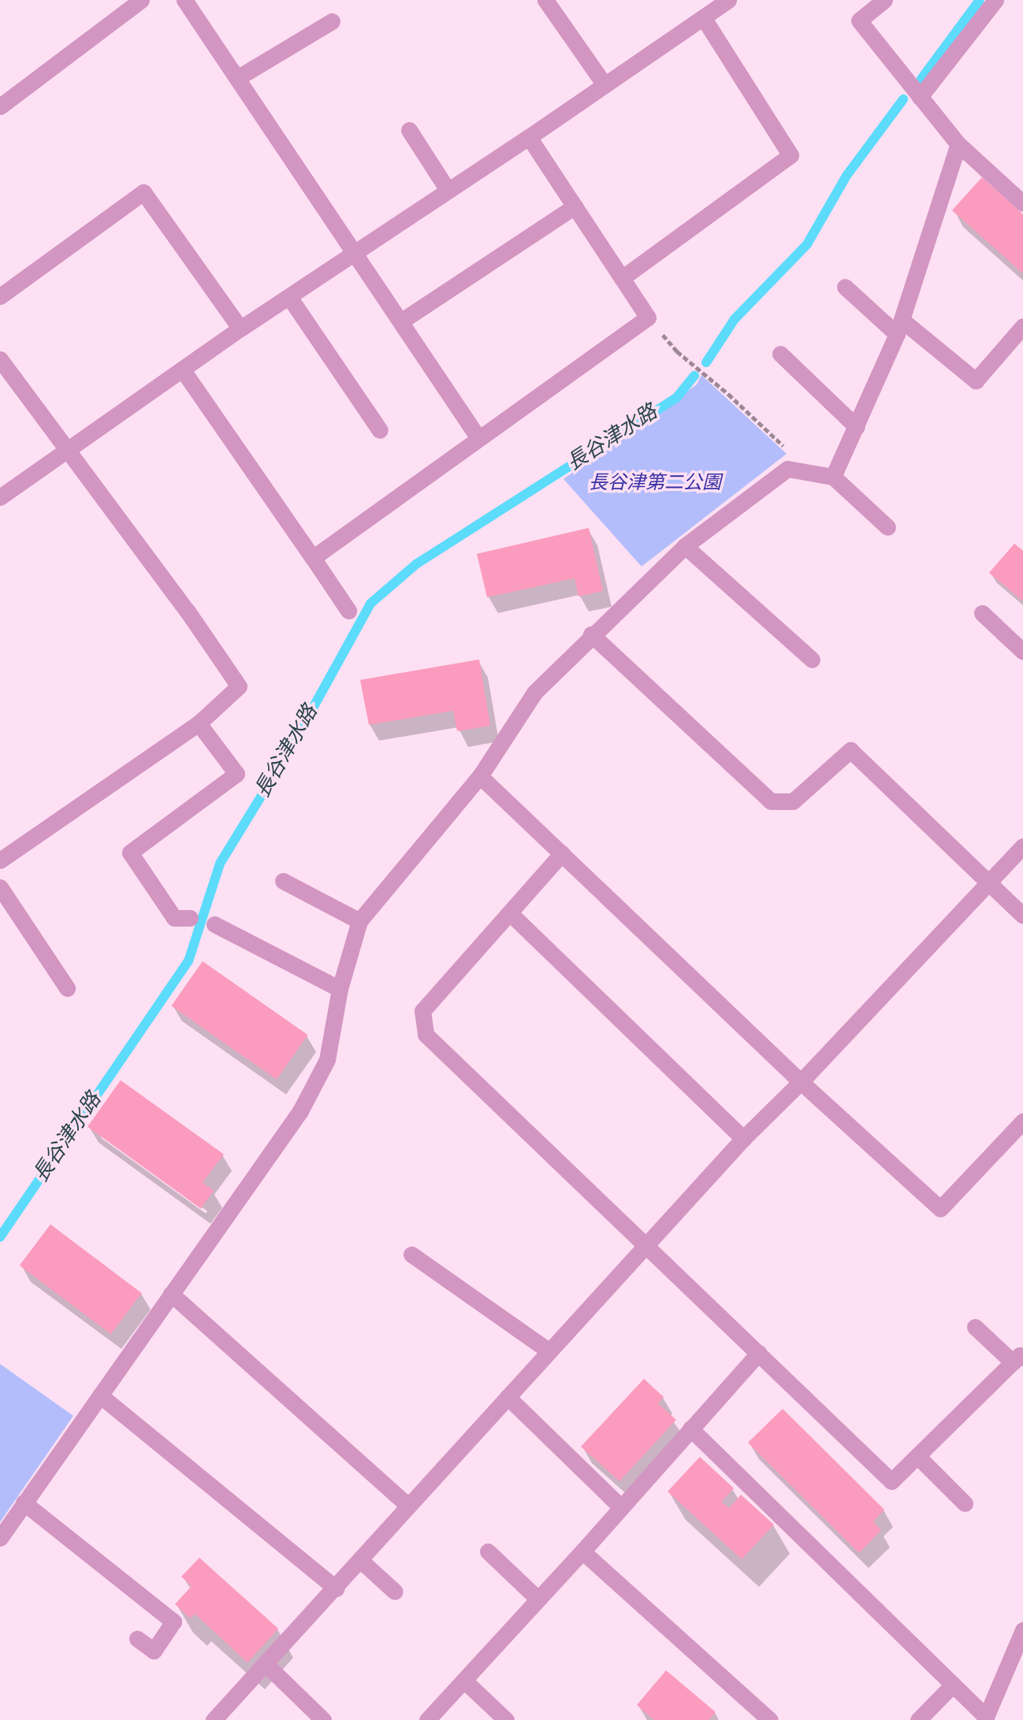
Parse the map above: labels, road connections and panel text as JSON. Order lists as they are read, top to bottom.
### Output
{
  "water": ["長谷津水路"],
  "parks": ["長谷津第二公園"]
}
